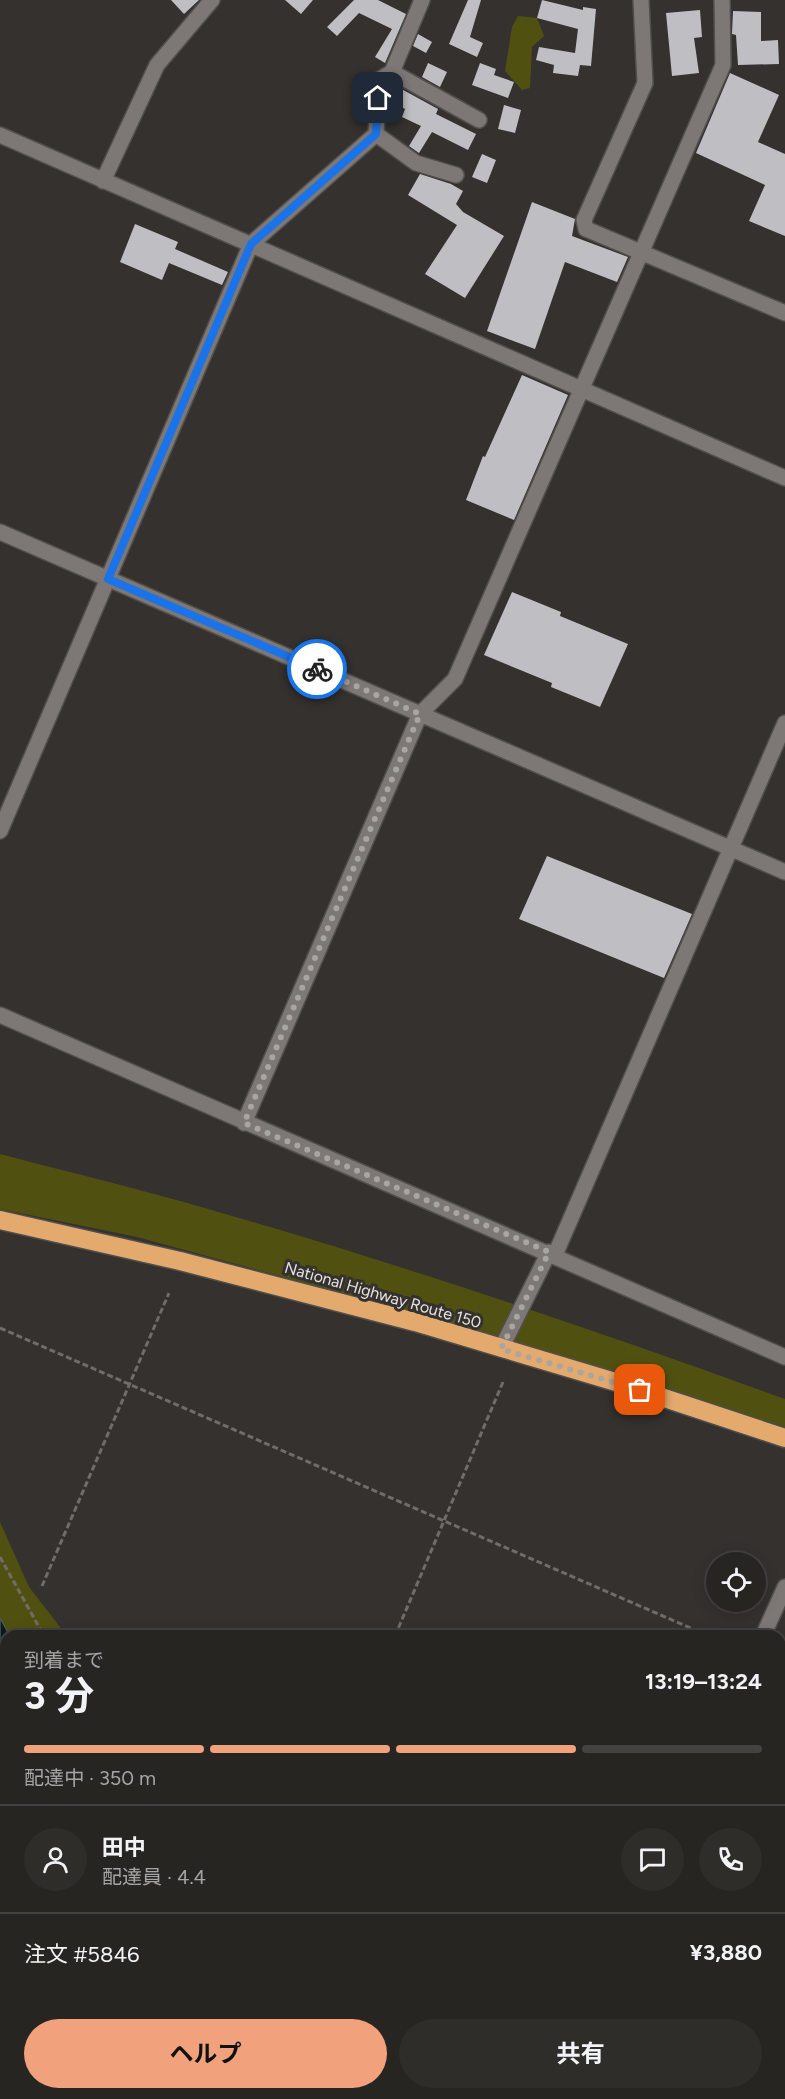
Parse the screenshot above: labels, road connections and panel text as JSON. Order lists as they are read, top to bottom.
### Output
{
  "streets": {
    "highway": ["National Highway Route 150"]
  },
  "page": {
    "heading": ["3 分", "到着まで", "13:19–13:24"],
    "panel": [
      "田中",
      "配達員 · 4.4",
      "注文 #5846",
      "¥3,880"
    ],
    "bar": "配達中 · 350 m",
    "buttons": ["ヘルプ", "共有"]
  }
}
